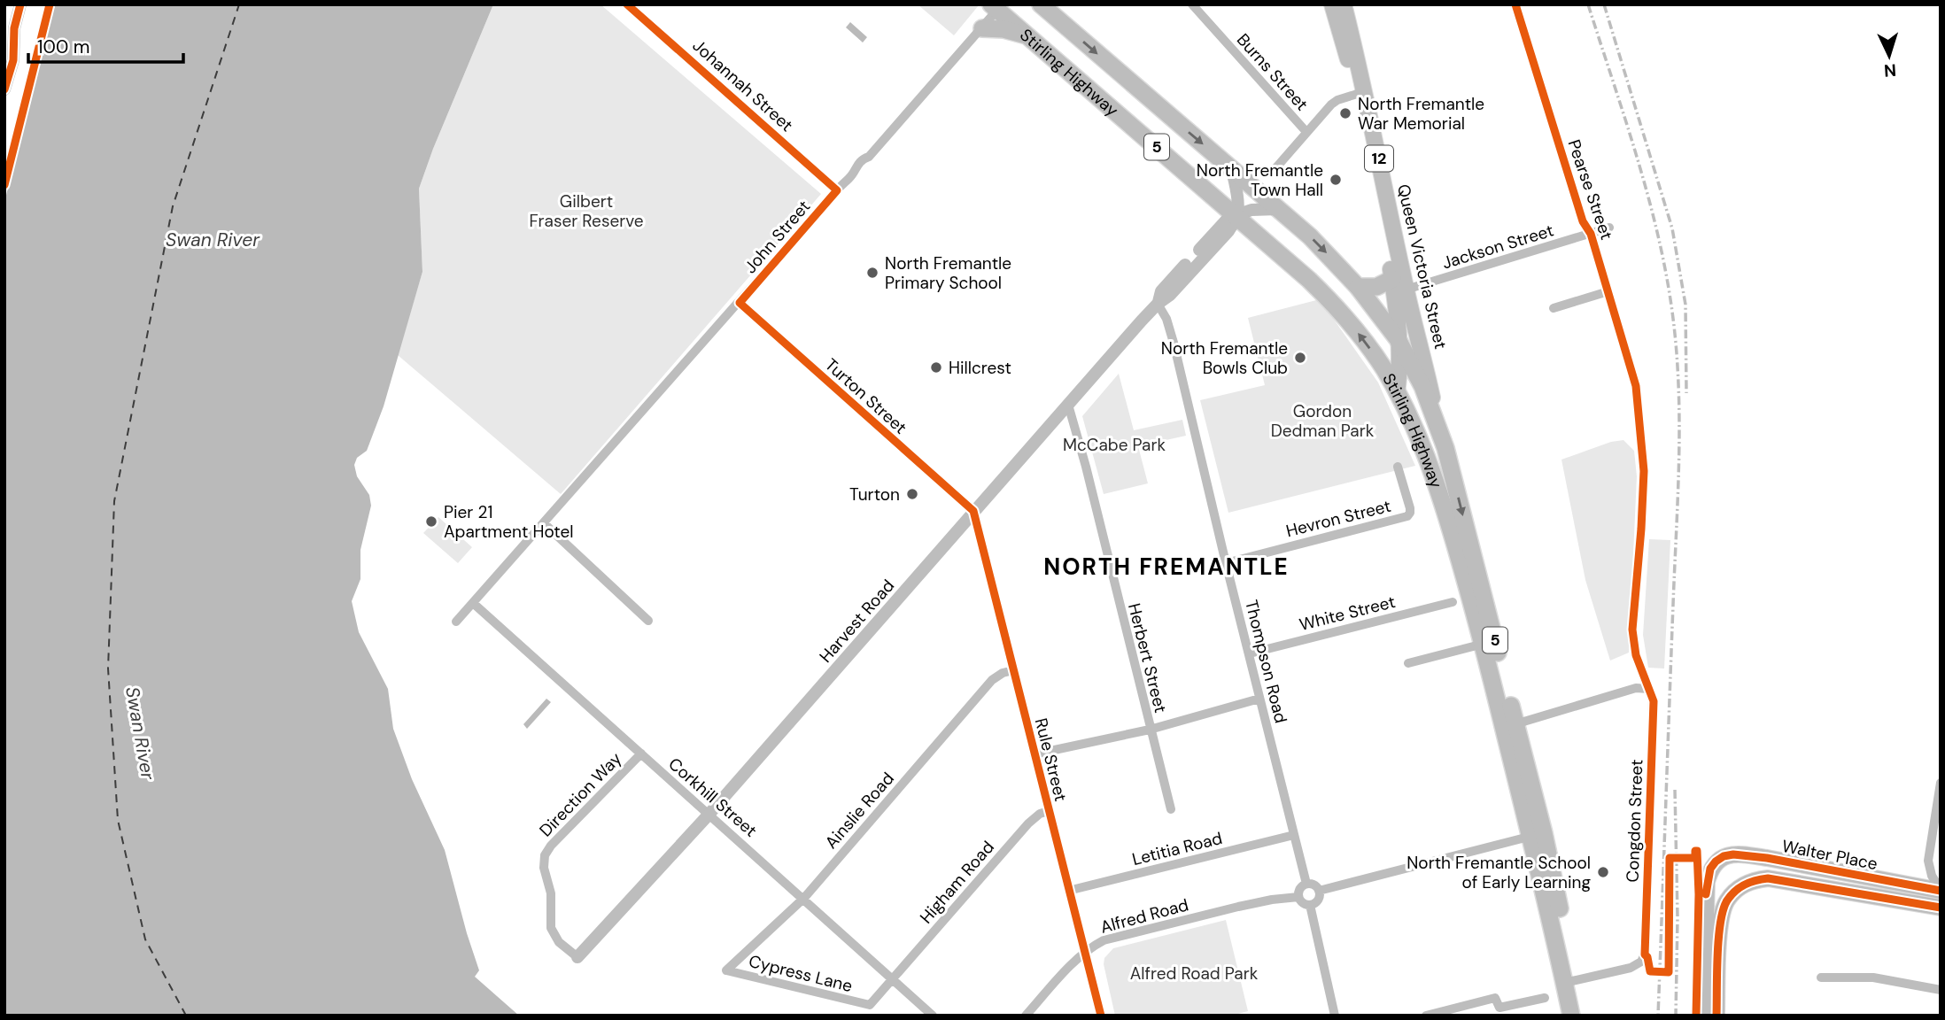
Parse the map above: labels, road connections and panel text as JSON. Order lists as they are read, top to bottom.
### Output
{
  "streets": {
    "highway": ["Stirling Highway", "5"],
    "main road": ["12", "Queen Victoria Street", "Walter Place"],
    "street": [
      "Burns Street",
      "Johannah Street",
      "Pearse Street",
      "John Street",
      "Jackson Street",
      "Turton Street",
      "Hevron Street",
      "White Street",
      "Harvest Road",
      "Herbert Street",
      "Thompson Road",
      "Rule Street",
      "Direction Way",
      "Corkhill Street",
      "Ainslie Road",
      "Congdon Street",
      "Letitia Road",
      "Higham Road",
      "Alfred Road",
      "Cypress Lane"
    ]
  },
  "crossings": [
    ["Stirling Highway", "12"],
    ["Stirling Highway", "John Street"],
    ["Stirling Highway", "Queen Victoria Street"],
    ["Stirling Highway", "Harvest Road"],
    ["Stirling Highway", "Congdon Street"],
    ["Johannah Street", "John Street"],
    ["12", "Queen Victoria Street"],
    ["Pearse Street", "Jackson Street"],
    ["John Street", "Turton Street"],
    ["John Street", "Corkhill Street"],
    ["Jackson Street", "Queen Victoria Street"],
    ["Turton Street", "Harvest Road"],
    ["Turton Street", "Rule Street"],
    ["Hevron Street", "Thompson Road"],
    ["White Street", "Thompson Road"],
    ["Harvest Road", "Herbert Street"],
    ["Harvest Road", "Thompson Road"],
    ["Harvest Road", "Rule Street"],
    ["Harvest Road", "Direction Way"],
    ["Harvest Road", "Corkhill Street"],
    ["Thompson Road", "Letitia Road"],
    ["Thompson Road", "Alfred Road"],
    ["Rule Street", "Ainslie Road"],
    ["Rule Street", "Letitia Road"],
    ["Rule Street", "Higham Road"],
    ["Rule Street", "Alfred Road"],
    ["Direction Way", "Corkhill Street"],
    ["Corkhill Street", "Ainslie Road"],
    ["Corkhill Street", "Higham Road"],
    ["Corkhill Street", "Cypress Lane"],
    ["Ainslie Road", "Cypress Lane"],
    ["Higham Road", "Cypress Lane"]
  ],
  "districts": ["NORTH FREMANTLE"],
  "water": ["Swan River"],
  "parks": [
    "Gilbert Fraser Reserve",
    "Gordon Dedman Park",
    "McCabe Park",
    "Alfred Road Park"
  ],
  "places": [
    "North Fremantle War Memorial",
    "North Fremantle Town Hall",
    "North Fremantle Primary School",
    "North Fremantle Bowls Club",
    "Hillcrest",
    "Turton",
    "Pier 21 Apartment Hotel",
    "North Fremantle School of Early Learning"
  ],
  "scale_bar": "100 m",
  "north": "bottom"
}
